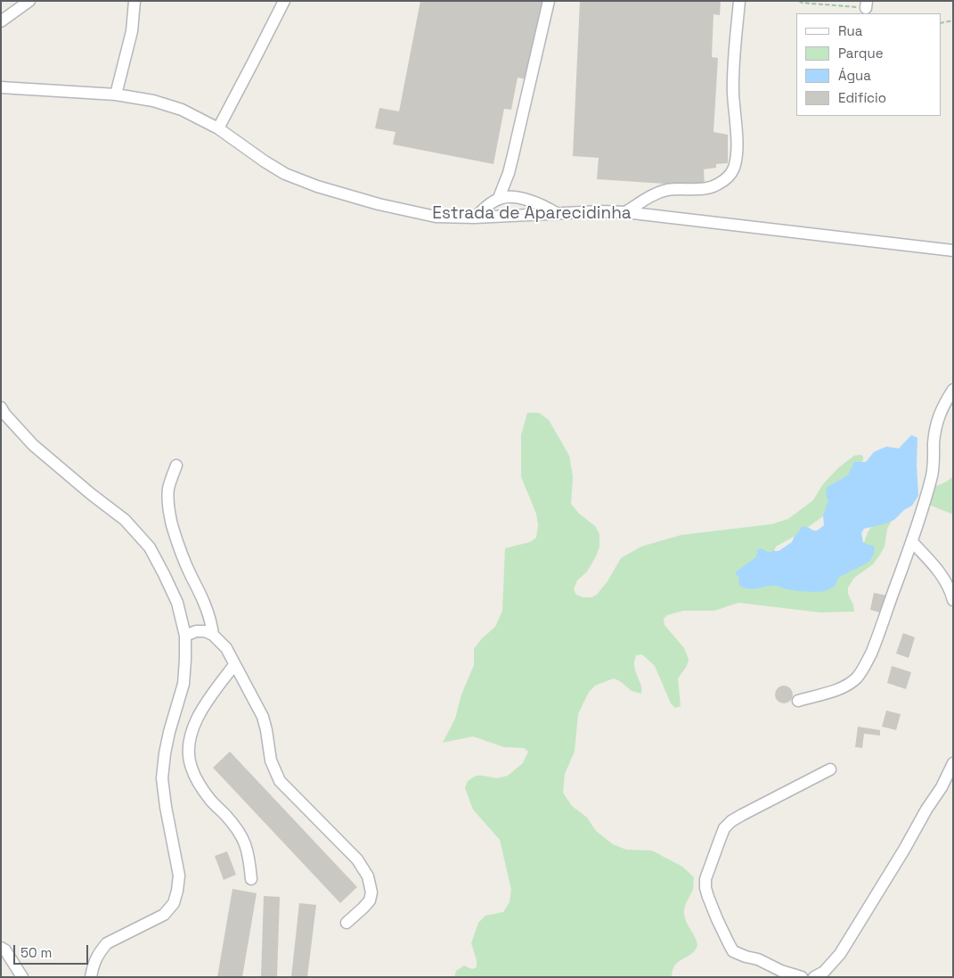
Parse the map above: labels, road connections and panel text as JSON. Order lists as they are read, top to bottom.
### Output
{
  "streets": {
    "street": ["Estrada de Aparecidinha"]
  },
  "legend": [
    "Rua",
    "Parque",
    "Água",
    "Edifício"
  ],
  "scale_bar": "50 m"
}
